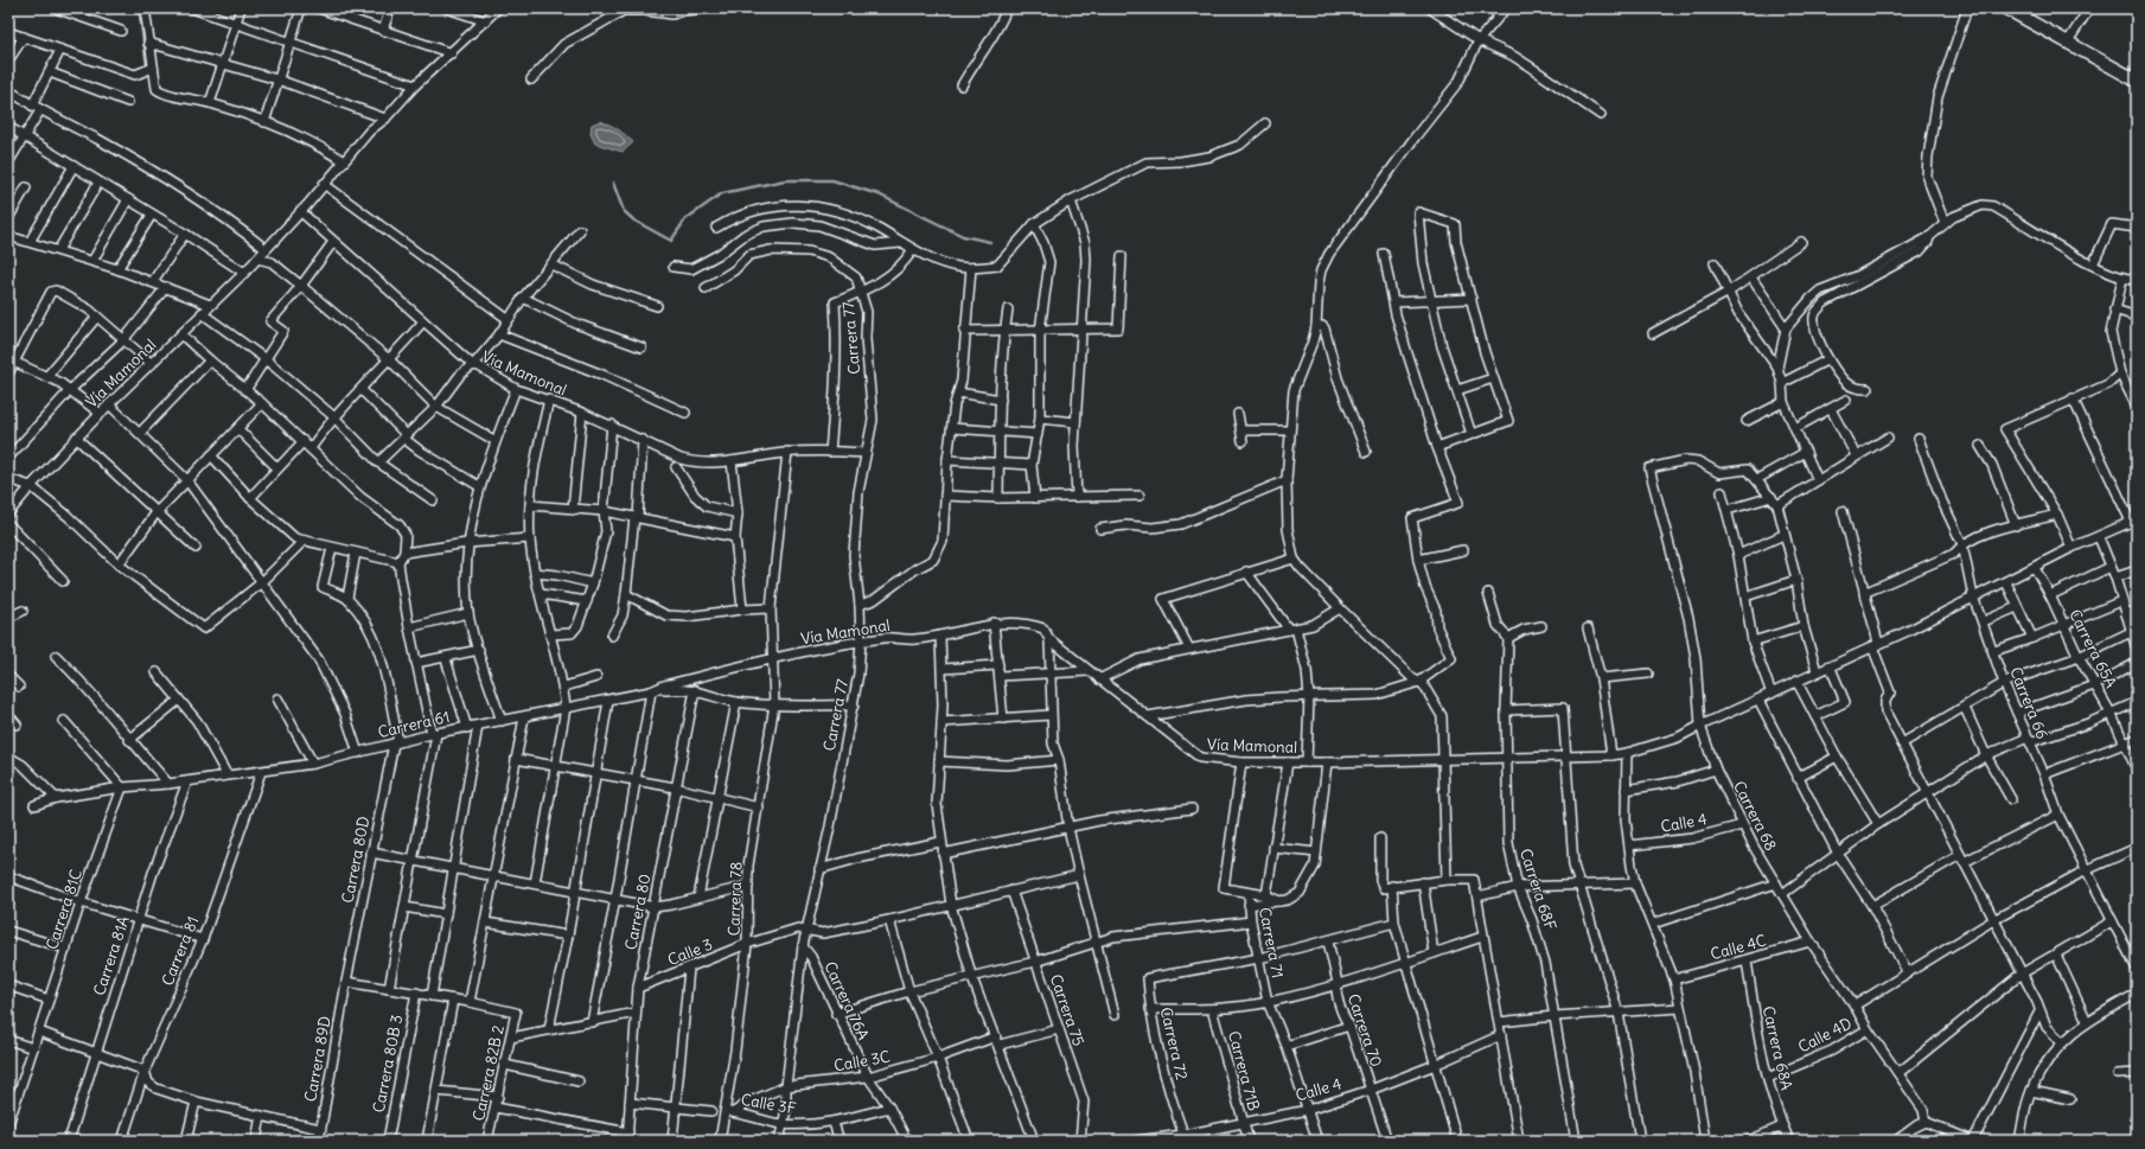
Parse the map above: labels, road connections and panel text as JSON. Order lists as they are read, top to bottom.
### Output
{
  "streets": {
    "street": [
      "Carrera 77",
      "Vía Mamonal",
      "Carrera 65A",
      "Carrera 66",
      "Carrera 61",
      "Carrera 68",
      "Calle 4",
      "Carrera 80D",
      "Carrera 68F",
      "Carrera 78",
      "Carrera 81C",
      "Carrera 80",
      "Carrera 71",
      "Calle 4C",
      "Carrera 81",
      "Calle 3",
      "Carrera 81A",
      "Carrera 76A",
      "Carrera 75",
      "Carrera 70",
      "Calle 4D",
      "Carrera 72",
      "Carrera 68A",
      "Carrera 89D",
      "Calle 3C",
      "Carrera 80B 3",
      "Carrera 71B",
      "Carrera 82B 2",
      "Calle 3F"
    ]
  },
  "crossings": [
    ["Carrera 77", "Vía Mamonal"],
    ["Carrera 77", "Calle 3"],
    ["Carrera 77", "Carrera 76A"],
    ["Carrera 77", "Calle 3C"],
    ["Carrera 77", "Calle 3F"],
    ["Vía Mamonal", "Carrera 65A"],
    ["Vía Mamonal", "Carrera 66"],
    ["Vía Mamonal", "Carrera 61"],
    ["Vía Mamonal", "Carrera 68"],
    ["Vía Mamonal", "Carrera 68F"],
    ["Vía Mamonal", "Carrera 78"],
    ["Vía Mamonal", "Carrera 71"],
    ["Carrera 61", "Carrera 80D"],
    ["Carrera 61", "Carrera 78"],
    ["Carrera 61", "Carrera 81C"],
    ["Carrera 61", "Carrera 81"],
    ["Carrera 61", "Carrera 81A"],
    ["Carrera 68", "Calle 4"],
    ["Carrera 68", "Calle 4C"],
    ["Carrera 68", "Calle 4D"],
    ["Calle 4", "Carrera 71"],
    ["Calle 4", "Carrera 70"],
    ["Calle 4", "Carrera 72"],
    ["Calle 4", "Carrera 71B"],
    ["Carrera 80D", "Carrera 89D"],
    ["Carrera 78", "Calle 3"],
    ["Carrera 78", "Calle 3C"],
    ["Carrera 78", "Calle 3F"],
    ["Carrera 80", "Calle 3"],
    ["Carrera 71", "Carrera 72"],
    ["Calle 4C", "Carrera 68A"],
    ["Calle 3", "Carrera 75"],
    ["Carrera 76A", "Calle 3C"],
    ["Carrera 76A", "Calle 3F"],
    ["Calle 4D", "Carrera 68A"],
    ["Calle 3C", "Calle 3F"]
  ]
}
